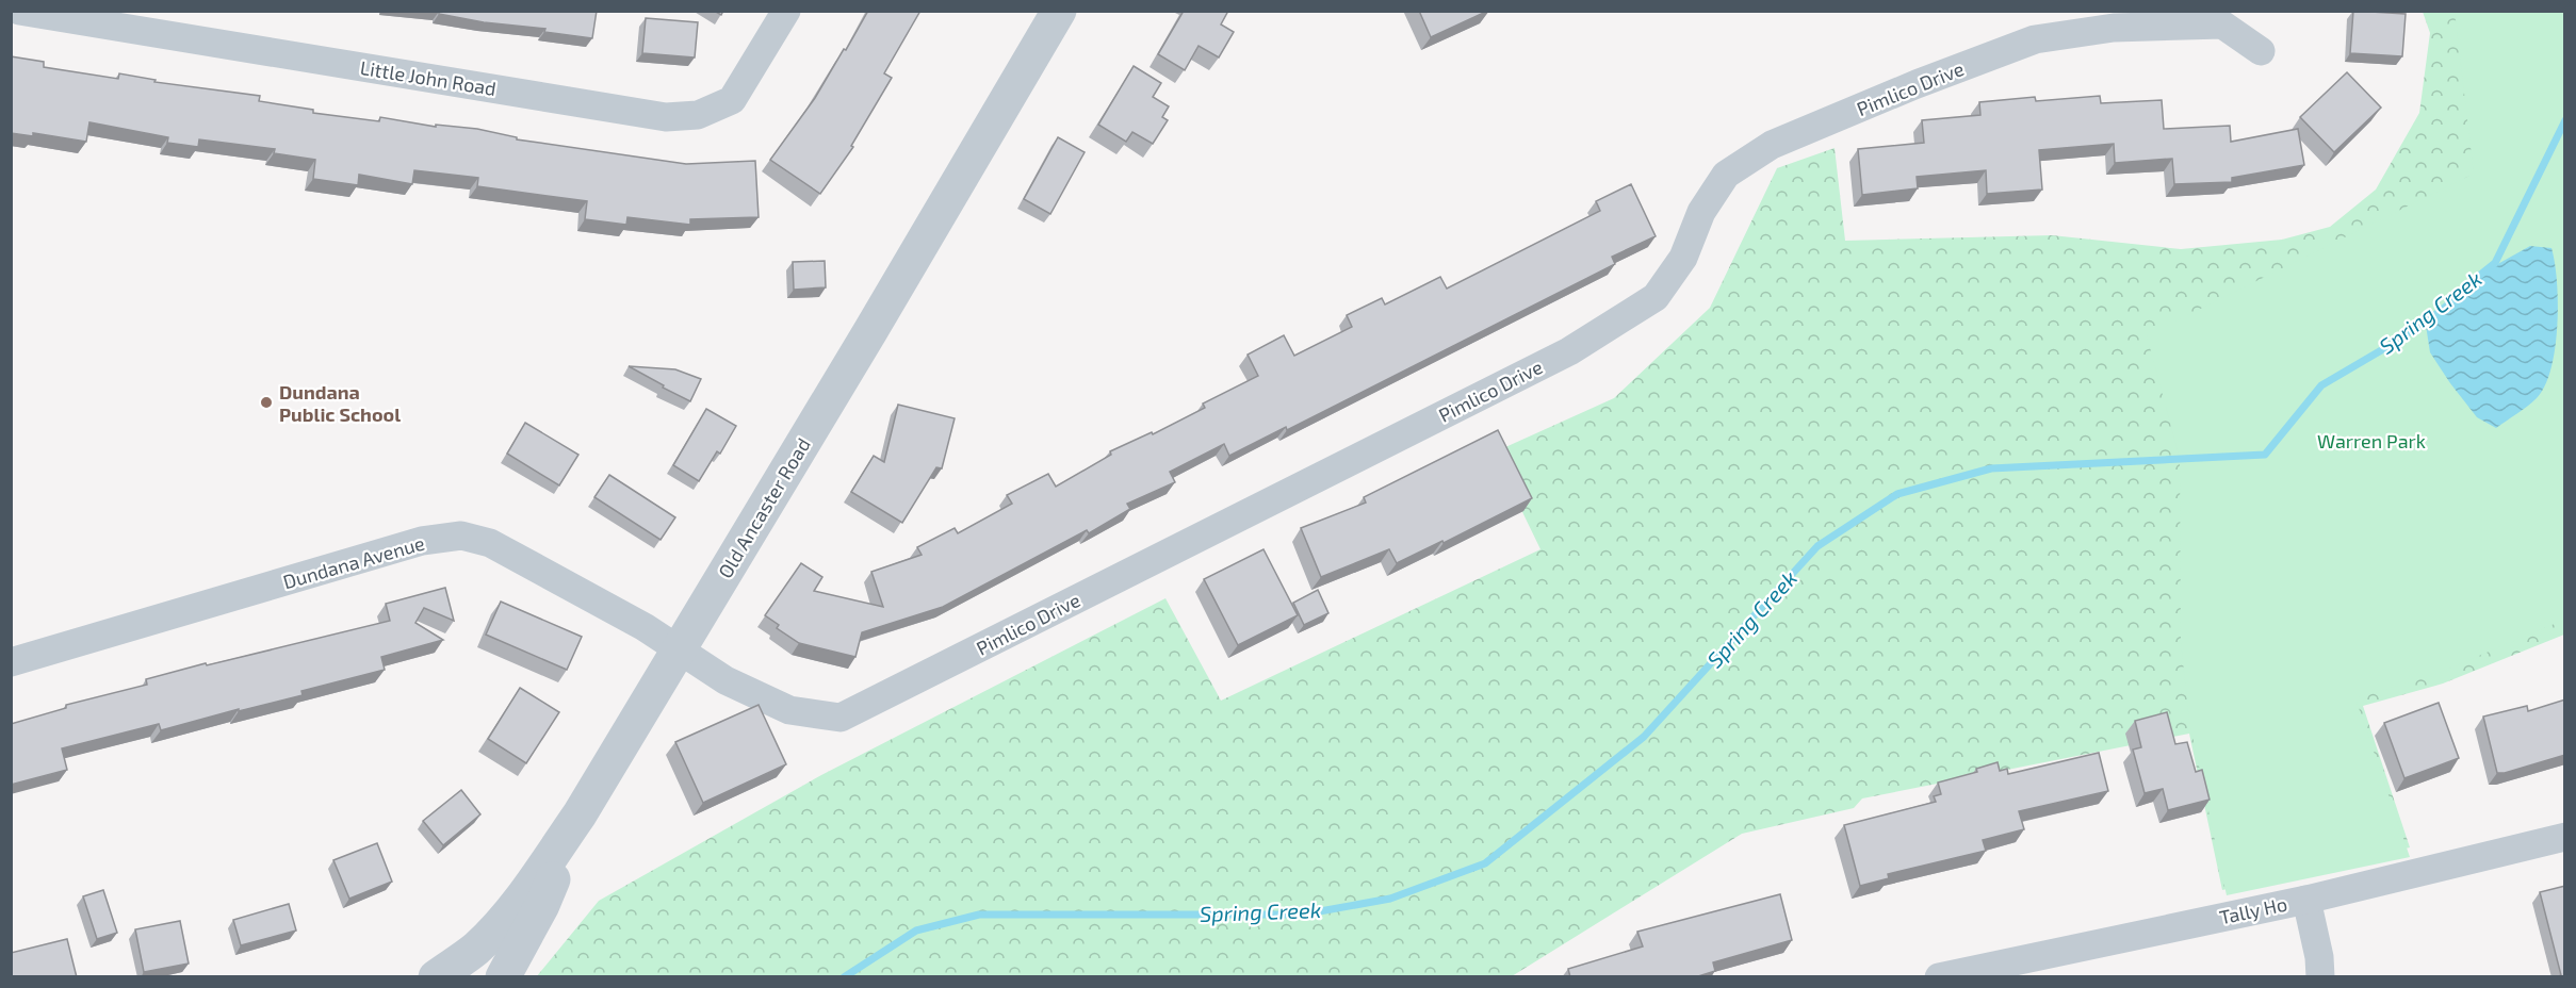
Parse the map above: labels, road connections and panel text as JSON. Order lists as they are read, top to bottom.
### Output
{
  "streets": {
    "street": [
      "Little John Road",
      "Pimlico Drive",
      "Old Ancaster Road",
      "Dundana Avenue",
      "Tally Ho"
    ]
  },
  "crossings": [
    ["Pimlico Drive", "Old Ancaster Road"],
    ["Pimlico Drive", "Dundana Avenue"],
    ["Old Ancaster Road", "Dundana Avenue"]
  ],
  "water": ["Spring Creek"],
  "parks": ["Warren Park"],
  "places": ["Dundana Public School"]
}
